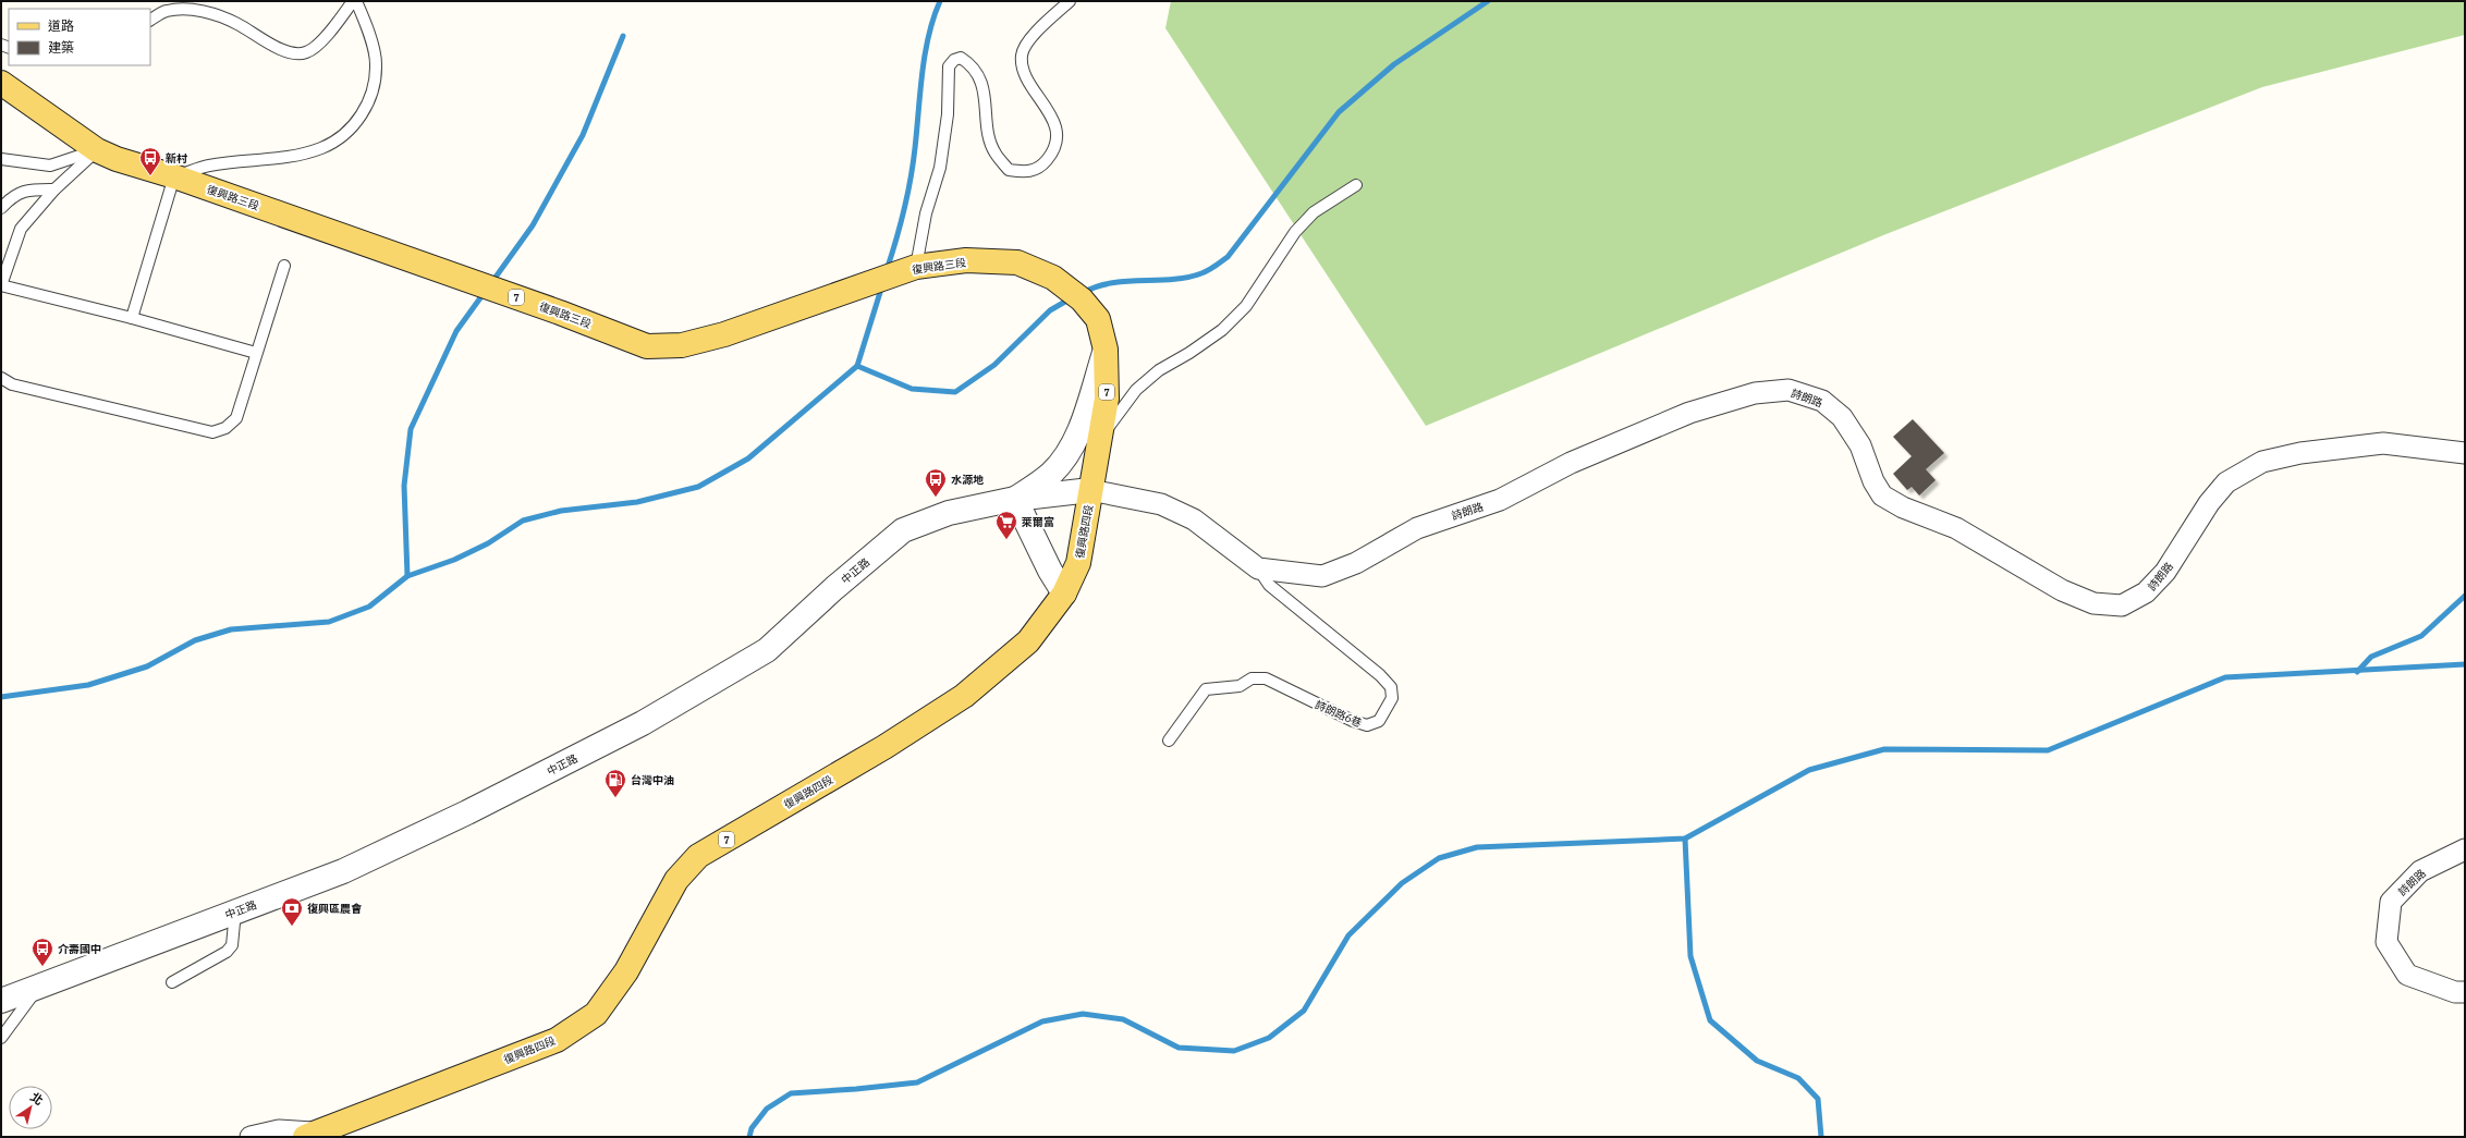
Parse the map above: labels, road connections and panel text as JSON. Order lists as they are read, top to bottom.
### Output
{
  "streets": {
    "main road": ["復興路三段", "7", "復興路四段"],
    "street": ["詩朗路", "中正路"],
    "lane": ["詩朗路6巷"]
  },
  "crossings": [
    ["復興路三段", "復興路四段"],
    ["詩朗路", "詩朗路6巷"],
    ["復興路四段", "中正路"]
  ],
  "places": {
    "bus stop": ["新村", "水源地", "介壽國中"],
    "supermarket": ["萊爾富"],
    "fuel station": ["台灣中油"],
    "bank": ["復興區農會"]
  },
  "legend": ["道路", "建築"],
  "north": "top right"
}
